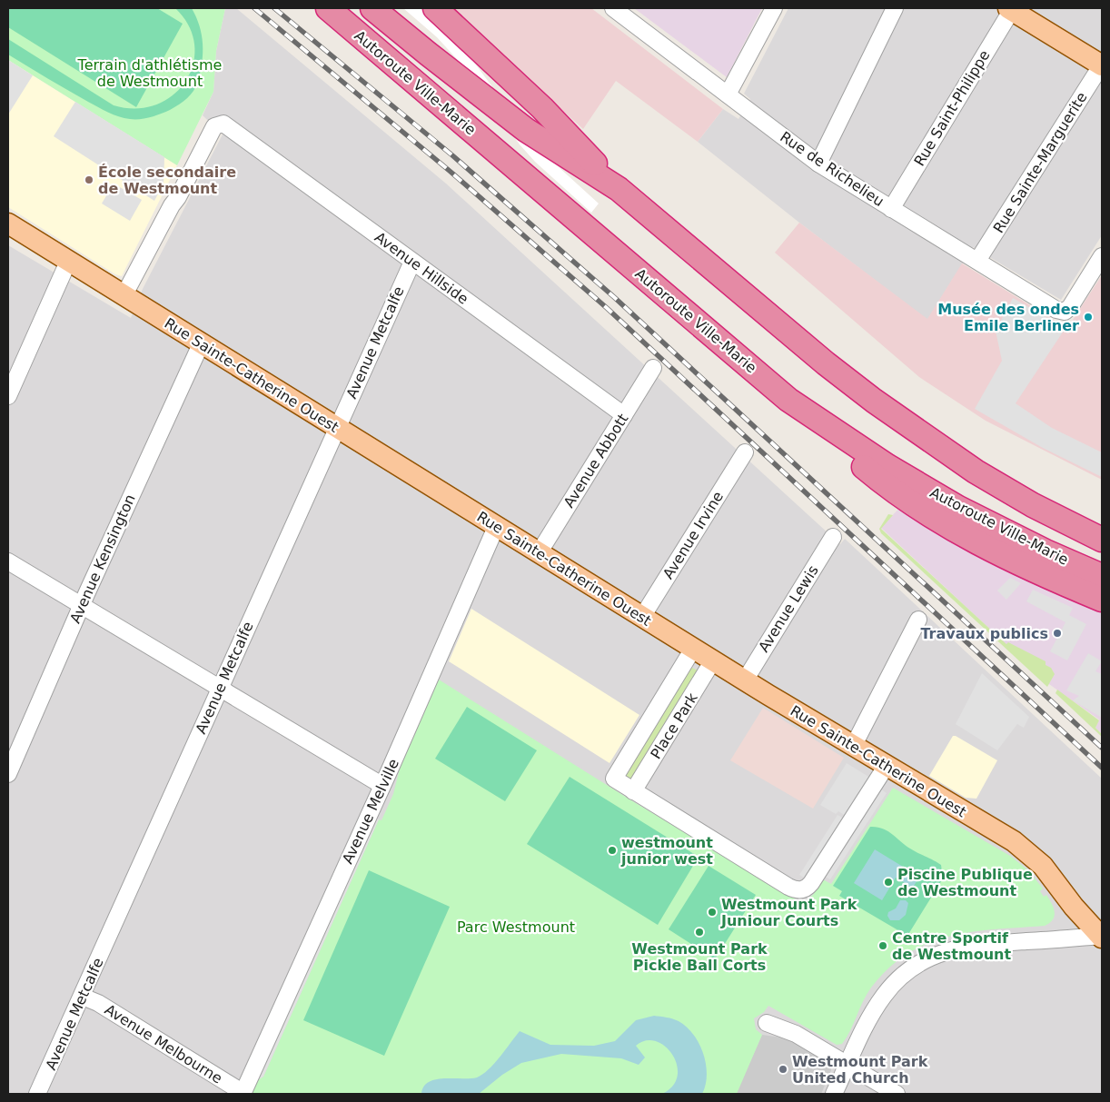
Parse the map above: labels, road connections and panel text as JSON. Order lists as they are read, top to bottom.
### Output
{
  "streets": {
    "highway": ["Autoroute Ville-Marie"],
    "main road": ["Rue Sainte-Catherine Ouest"],
    "street": [
      "Rue Saint-Philippe",
      "Rue Sainte-Marguerite",
      "Rue de Richelieu",
      "Avenue Hillside",
      "Avenue Metcalfe",
      "Avenue Abbott",
      "Avenue Irvine",
      "Avenue Kensington",
      "Avenue Lewis",
      "Place Park",
      "Avenue Melville",
      "Avenue Melbourne"
    ]
  },
  "crossings": [
    ["Rue Saint-Philippe", "Rue de Richelieu"],
    ["Rue Sainte-Marguerite", "Rue de Richelieu"],
    ["Avenue Hillside", "Avenue Metcalfe"],
    ["Avenue Hillside", "Rue Sainte-Catherine Ouest"],
    ["Avenue Hillside", "Avenue Abbott"],
    ["Avenue Metcalfe", "Rue Sainte-Catherine Ouest"],
    ["Avenue Metcalfe", "Avenue Melbourne"],
    ["Rue Sainte-Catherine Ouest", "Avenue Abbott"],
    ["Rue Sainte-Catherine Ouest", "Avenue Irvine"],
    ["Rue Sainte-Catherine Ouest", "Avenue Kensington"],
    ["Rue Sainte-Catherine Ouest", "Avenue Lewis"],
    ["Rue Sainte-Catherine Ouest", "Place Park"],
    ["Rue Sainte-Catherine Ouest", "Avenue Melville"],
    ["Avenue Melville", "Avenue Melbourne"]
  ],
  "parks": ["Terrain d'athlétisme de Westmount", "Parc Westmount"],
  "places": [
    "École secondaire de Westmount",
    "Musée des ondes Emile Berliner",
    "Travaux publics",
    "westmount junior west",
    "Piscine Publique de Westmount",
    "Westmount Park Juniour Courts",
    "Westmount Park Pickle Ball Corts",
    "Centre Sportif de Westmount",
    "Westmount Park United Church"
  ]
}
